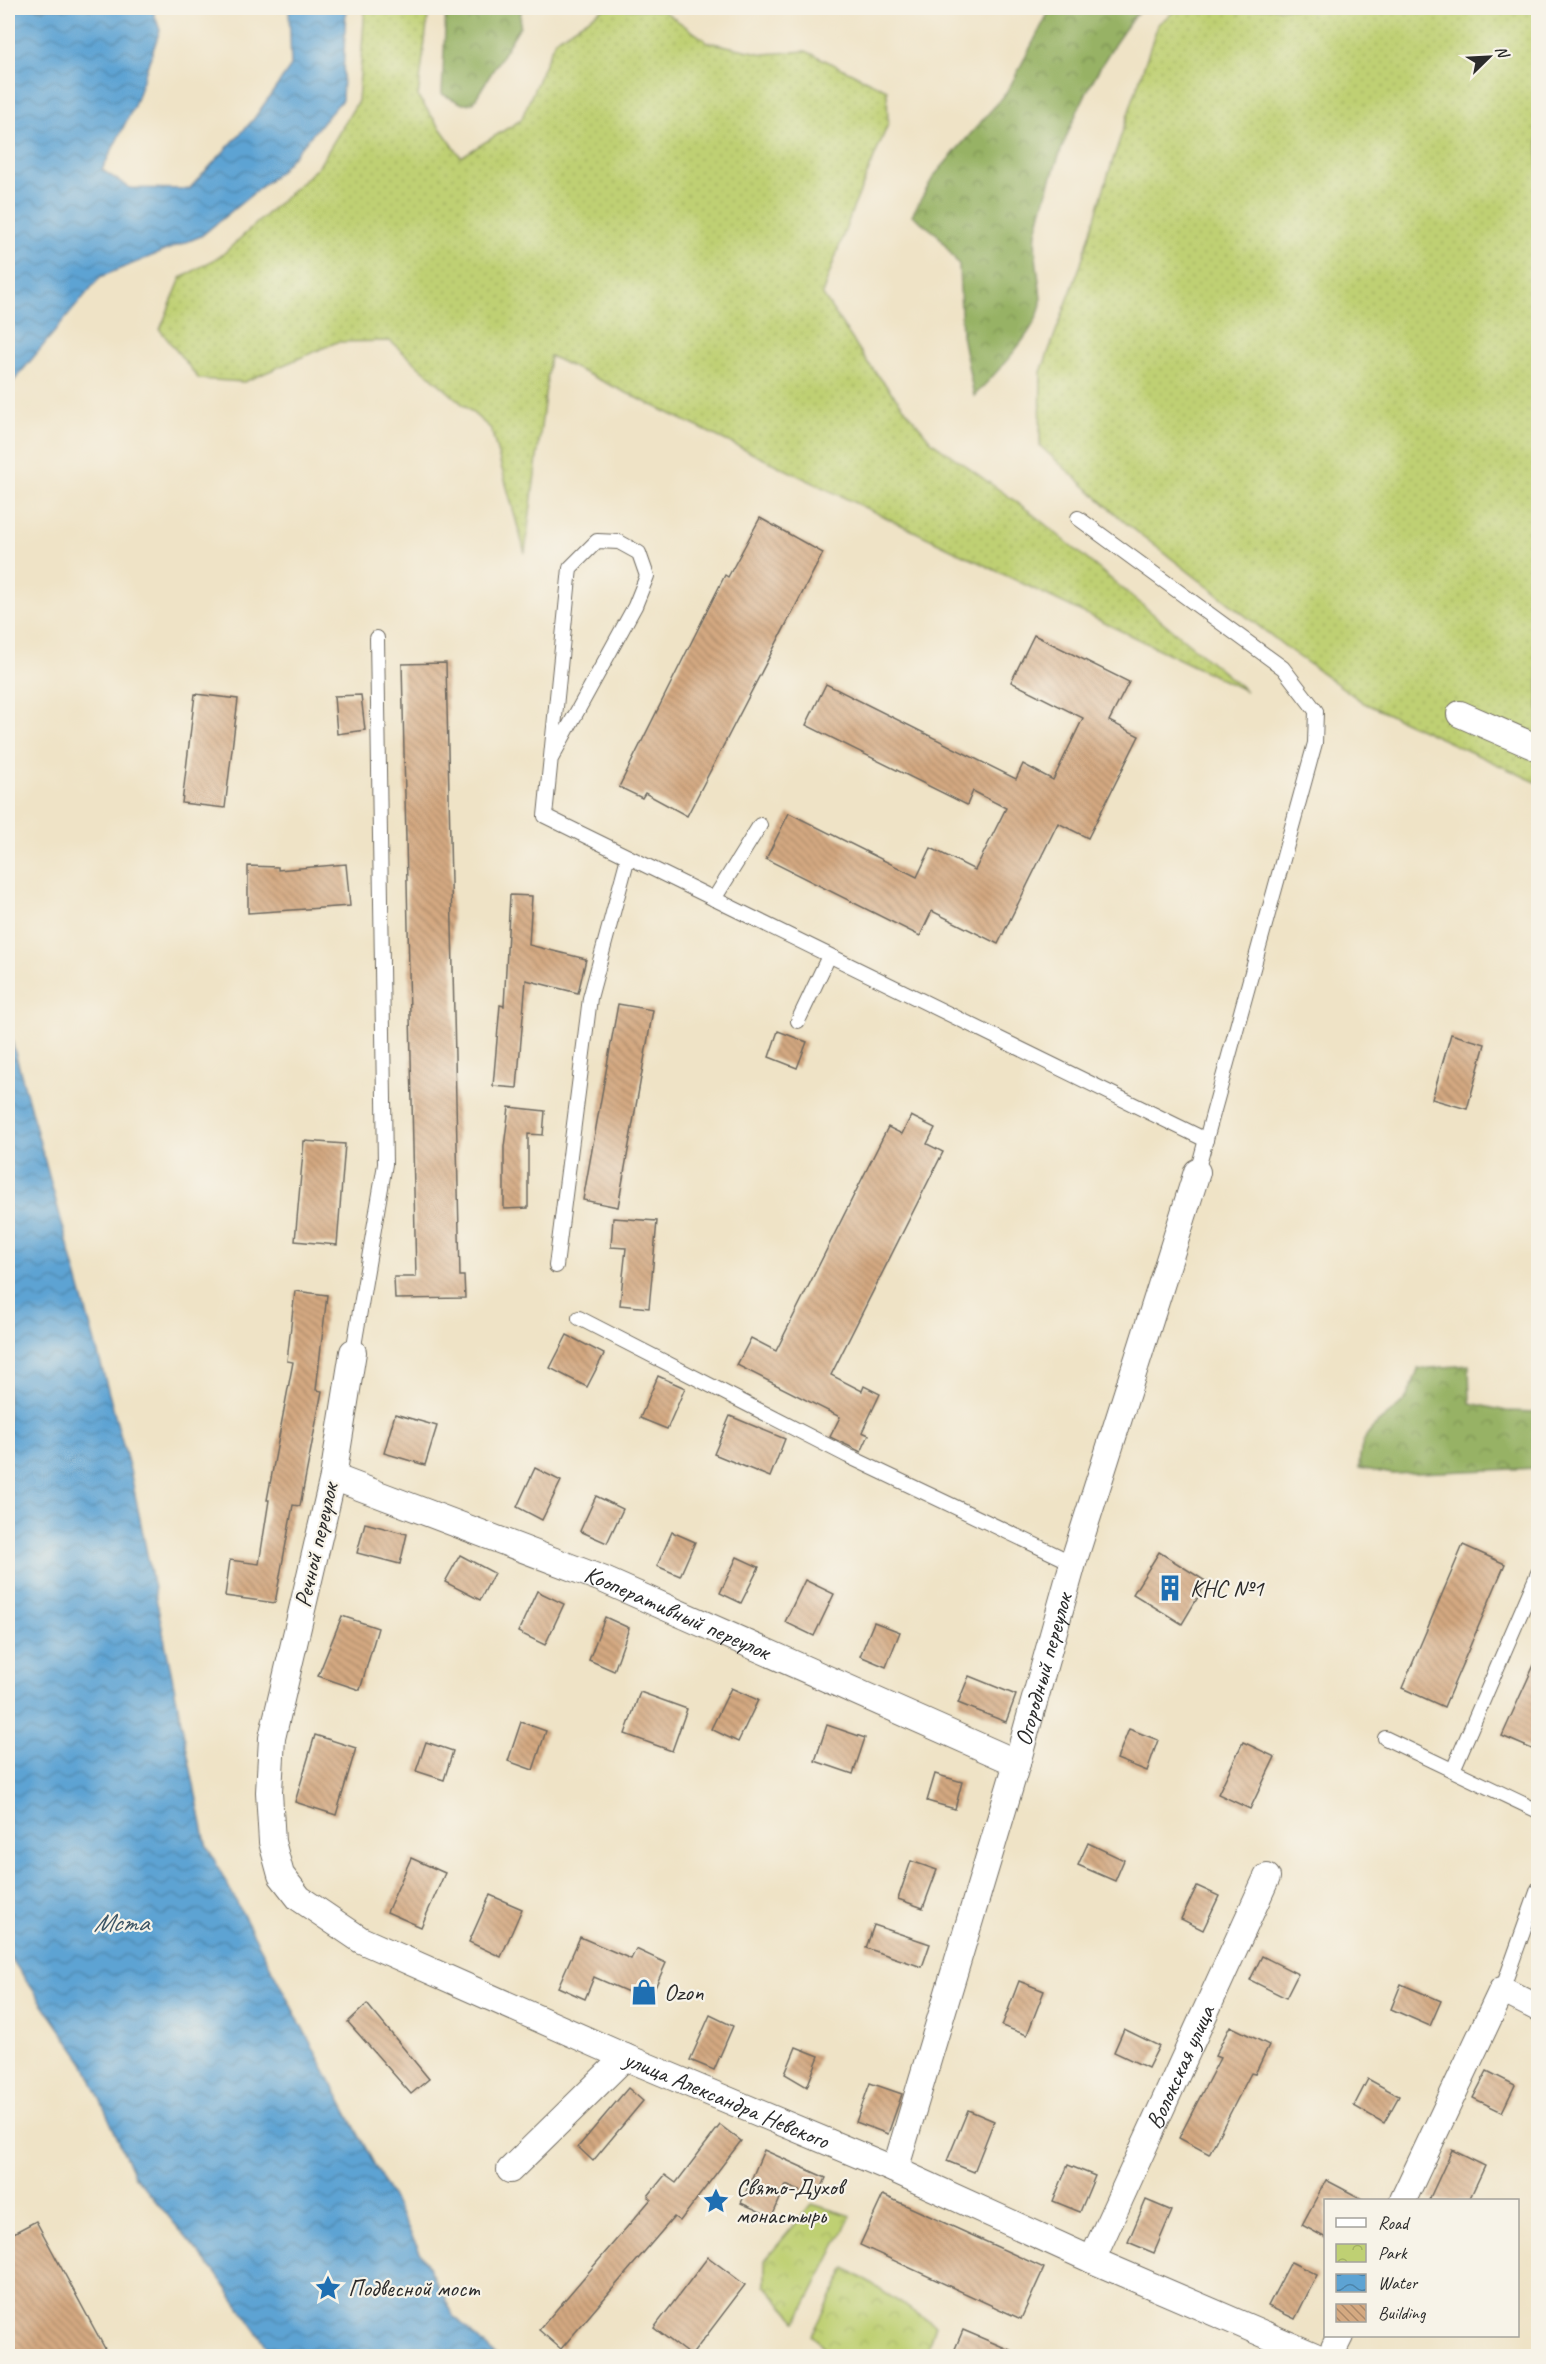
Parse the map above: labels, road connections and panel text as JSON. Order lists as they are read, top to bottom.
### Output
{
  "streets": {
    "street": [
      "Речной переулок",
      "Кооперативный переулок",
      "Огородный переулок",
      "Волокская улица",
      "улица Александра Невского"
    ]
  },
  "crossings": [
    ["Речной переулок", "Кооперативный переулок"],
    ["Речной переулок", "улица Александра Невского"],
    ["Кооперативный переулок", "Огородный переулок"],
    ["Огородный переулок", "улица Александра Невского"],
    ["Волокская улица", "улица Александра Невского"]
  ],
  "water": ["Мста"],
  "places": {
    "building": ["КНС №1"],
    "shop": ["Ozon"],
    "place": ["Свято-Духов монастырь", "Подвесной мост"]
  },
  "legend": [
    "Road",
    "Park",
    "Water",
    "Building"
  ],
  "north": "top right"
}
